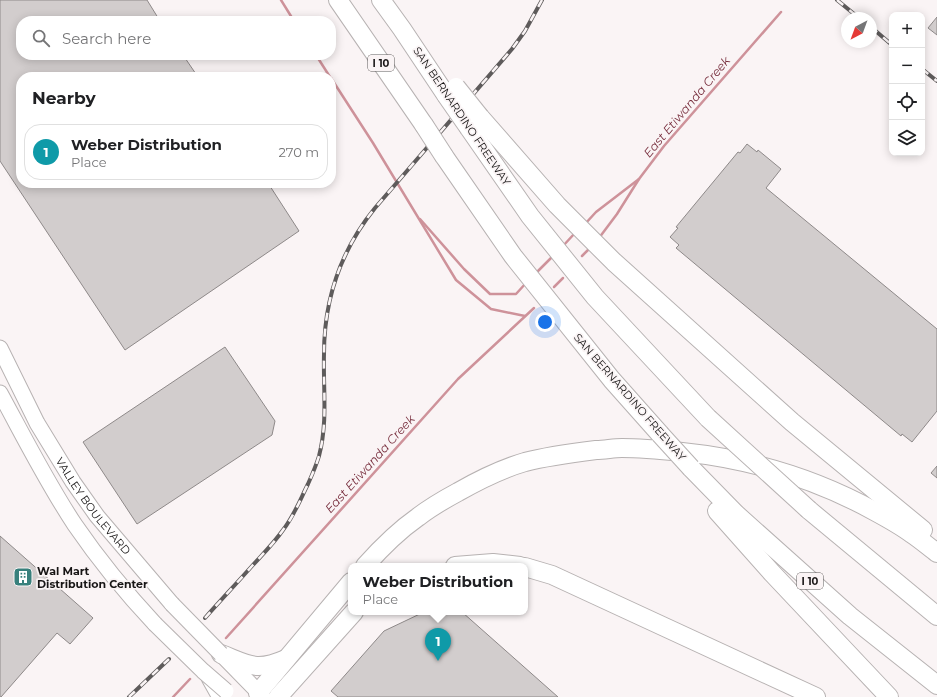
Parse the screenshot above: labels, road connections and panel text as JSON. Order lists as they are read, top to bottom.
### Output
{
  "streets": {
    "highway": ["I 10", "SAN BERNARDINO FREEWAY"],
    "main road": ["VALLEY BOULEVARD"]
  },
  "water": ["East Etiwanda Creek"],
  "places": {
    "building": ["Wal Mart Distribution Center"]
  },
  "north": "bottom left",
  "page": {
    "map_buttons": ["+", "−"],
    "search": "Search here",
    "heading": "Nearby",
    "list": [
      {
        "mark": "1",
        "name": "Weber Distribution",
        "note": "Place",
        "value": "270 m"
      }
    ],
    "popup": ["Weber Distribution", "Place"],
    "pins": "1"
  }
}
